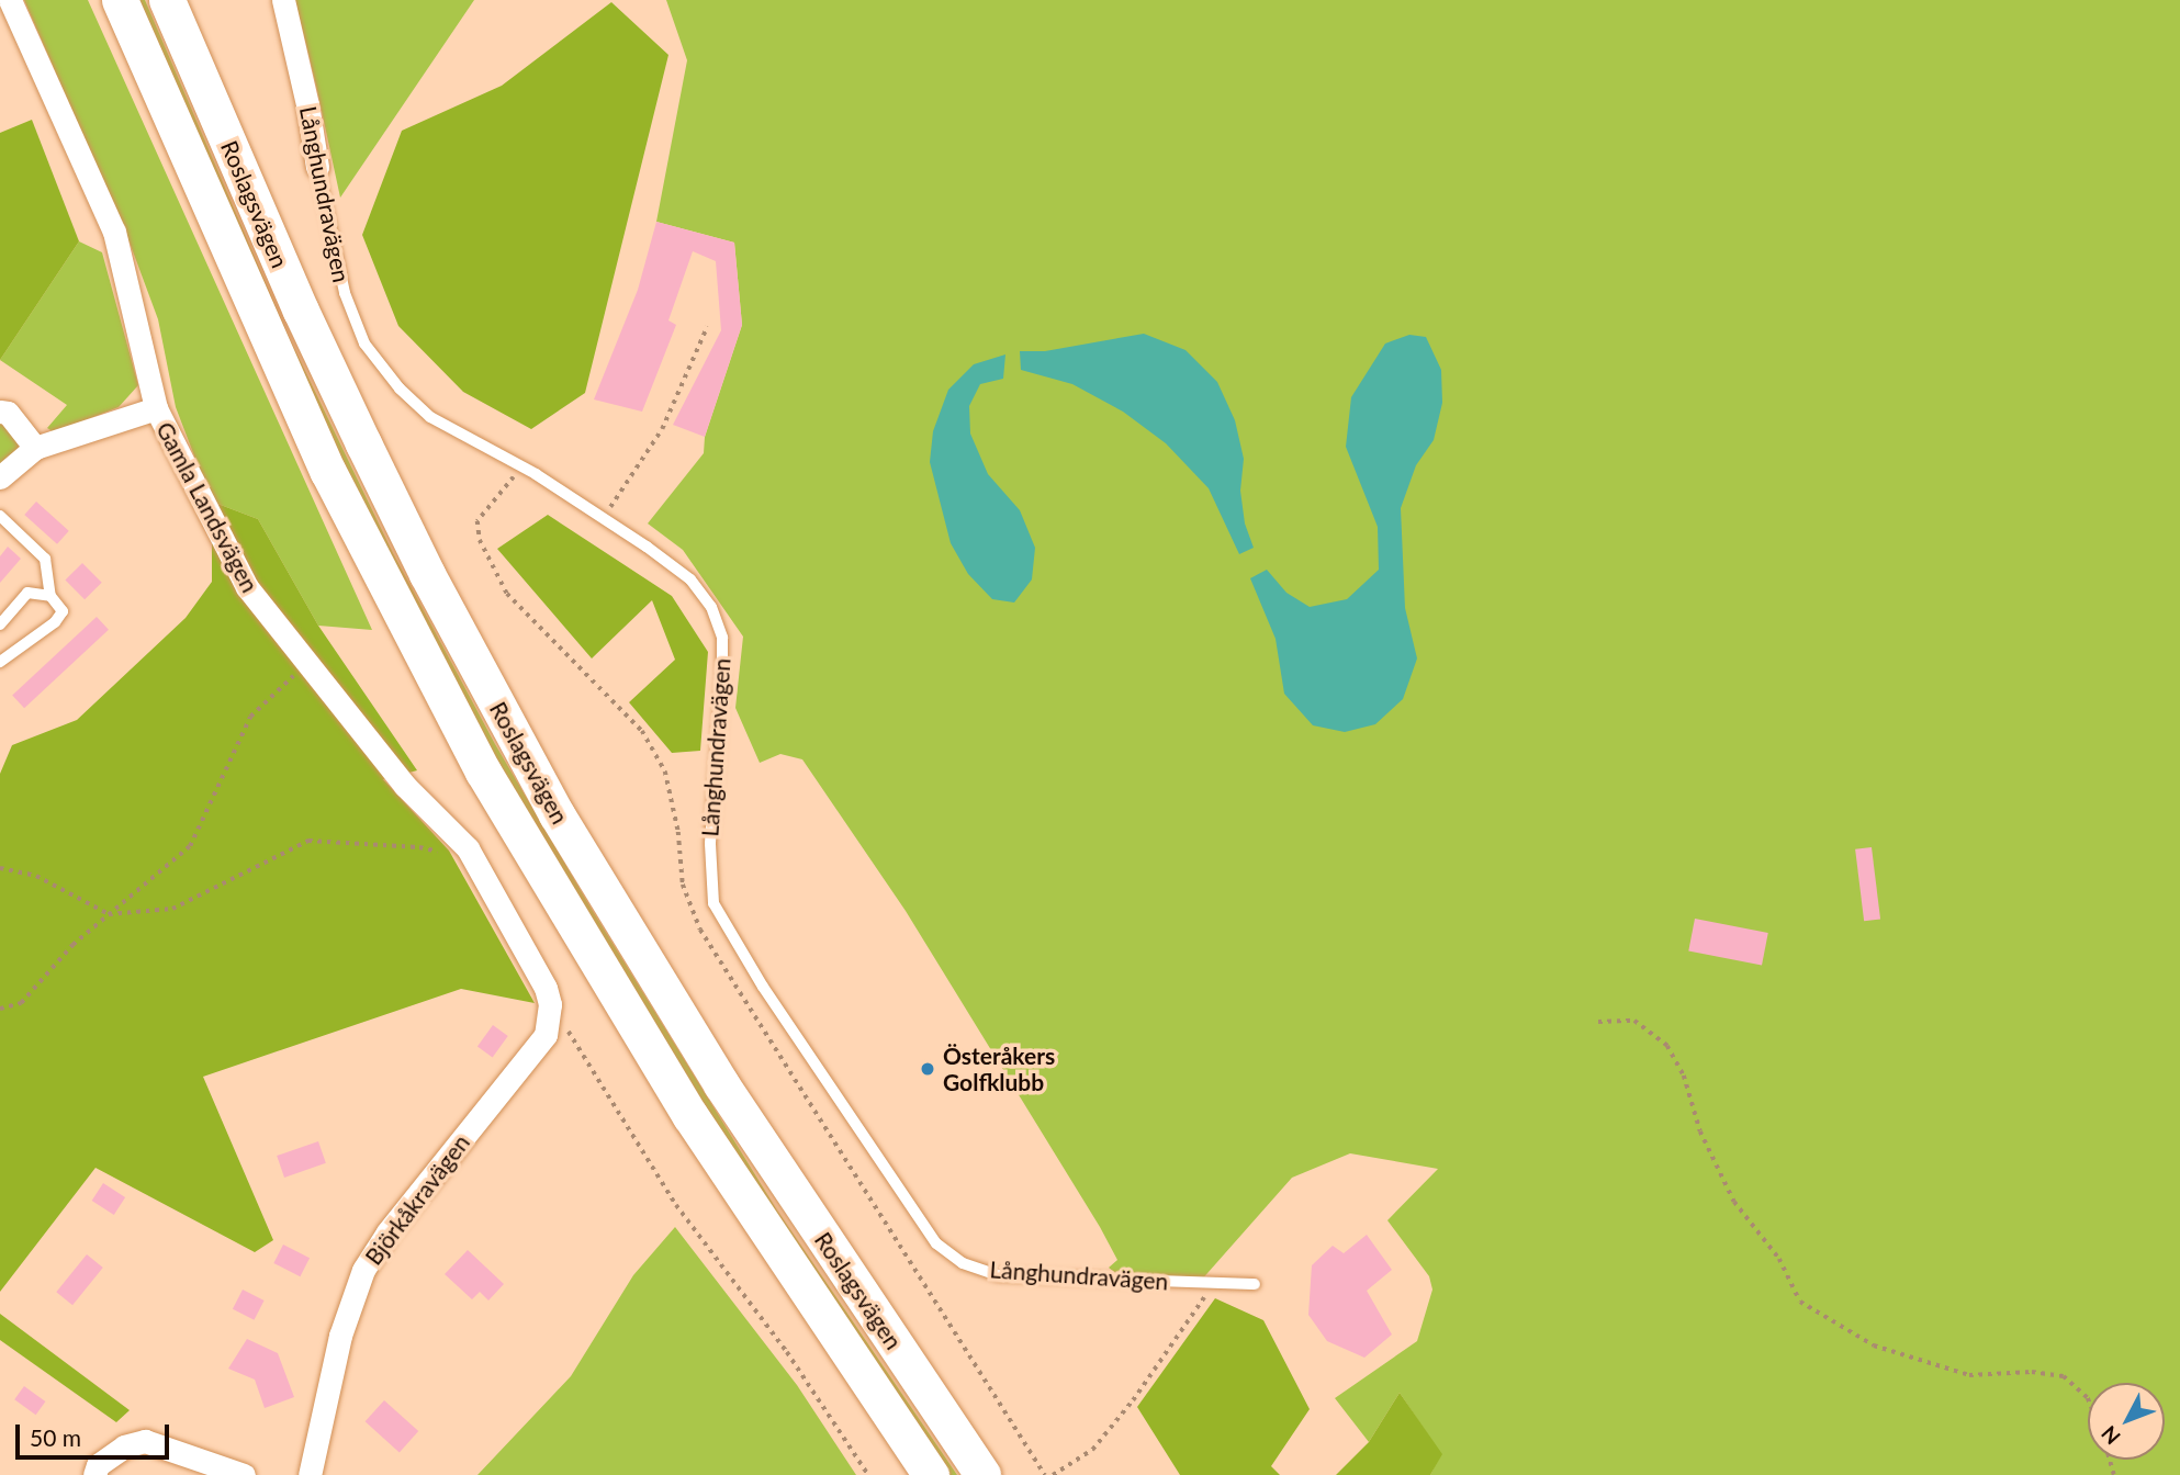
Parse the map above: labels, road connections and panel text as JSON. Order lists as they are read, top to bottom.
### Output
{
  "streets": {
    "main road": ["Roslagsvägen"],
    "street": ["Långhundravägen", "Gamla Landsvägen", "Björkåkravägen"]
  },
  "crossings": [
    ["Gamla Landsvägen", "Björkåkravägen"]
  ],
  "places": ["Österåkers Golfklubb"],
  "scale_bar": "50 m",
  "north": "bottom left"
}
